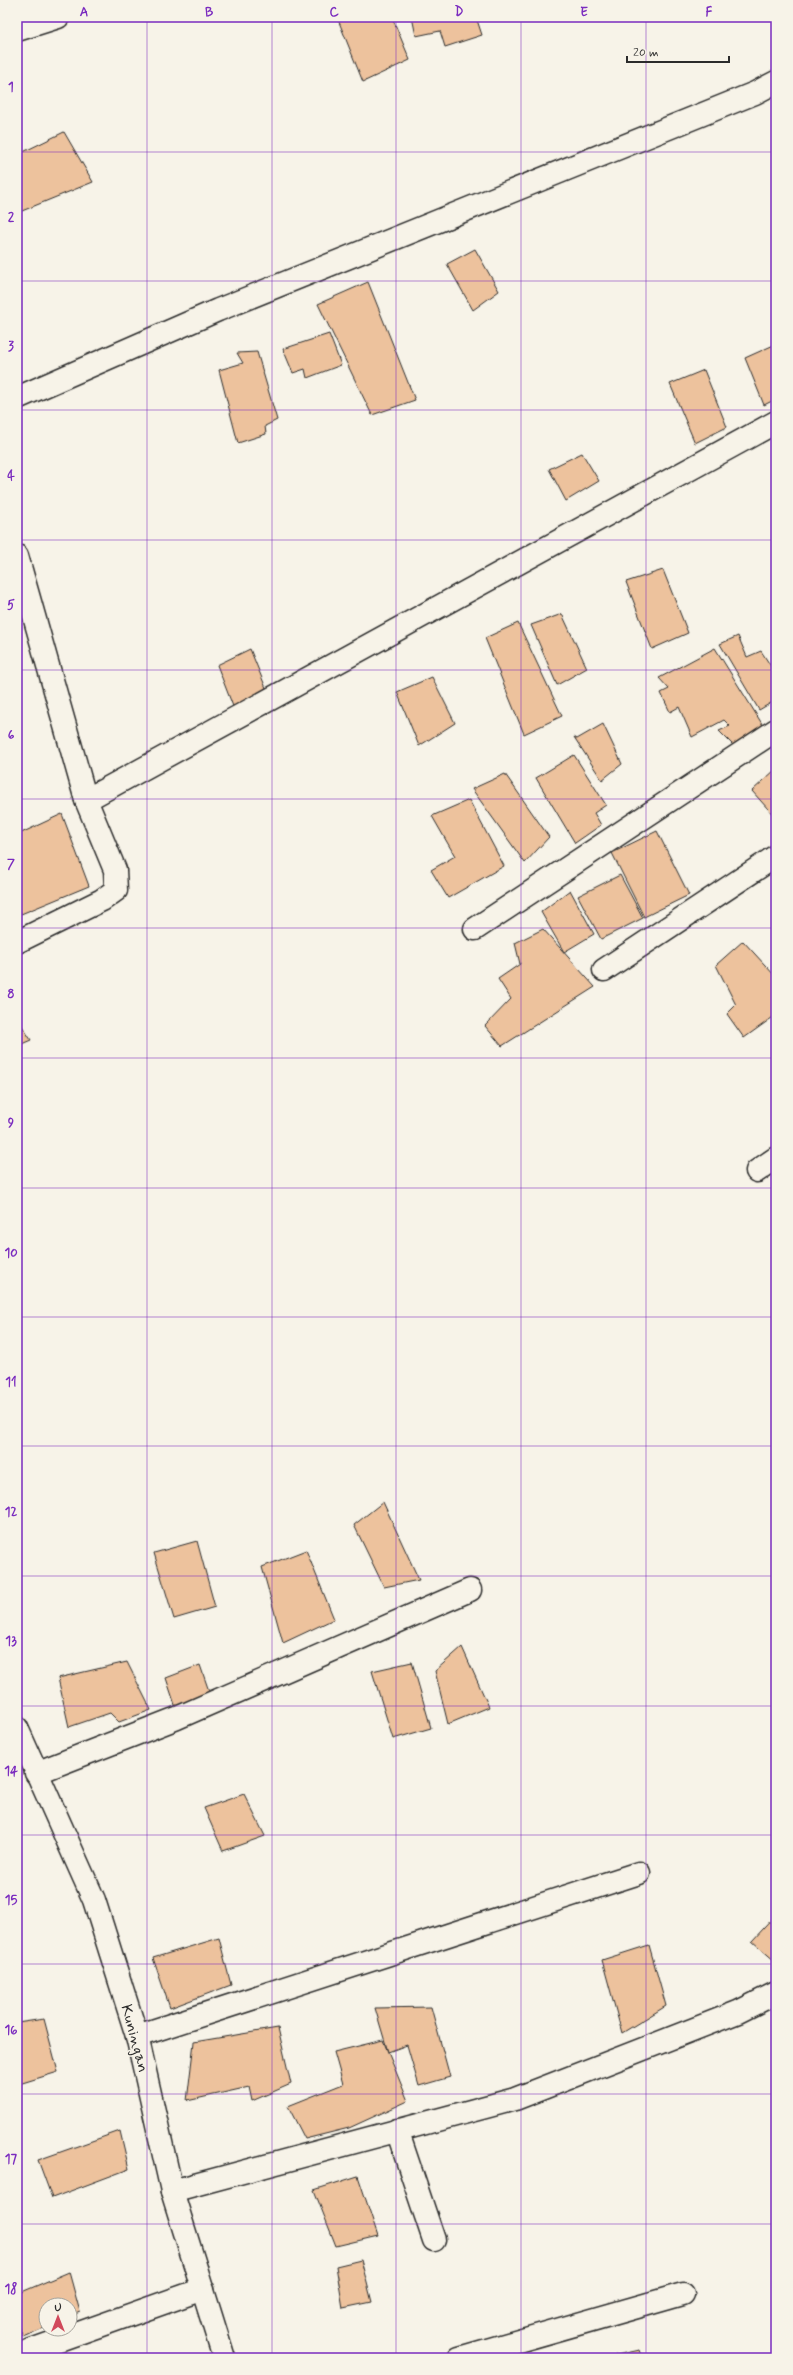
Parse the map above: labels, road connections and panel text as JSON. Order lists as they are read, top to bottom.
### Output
{
  "streets": {
    "street": ["Kuningan"]
  },
  "scale_bar": "20 m",
  "north": "top",
  "grid": {
    "columns": [
      "A",
      "B",
      "C",
      "D",
      "E",
      "F"
    ],
    "rows": [
      "1",
      "2",
      "3",
      "4",
      "5",
      "6",
      "7",
      "8",
      "9",
      "10",
      "11",
      "12",
      "13",
      "14",
      "15",
      "16",
      "17",
      "18"
    ]
  }
}
